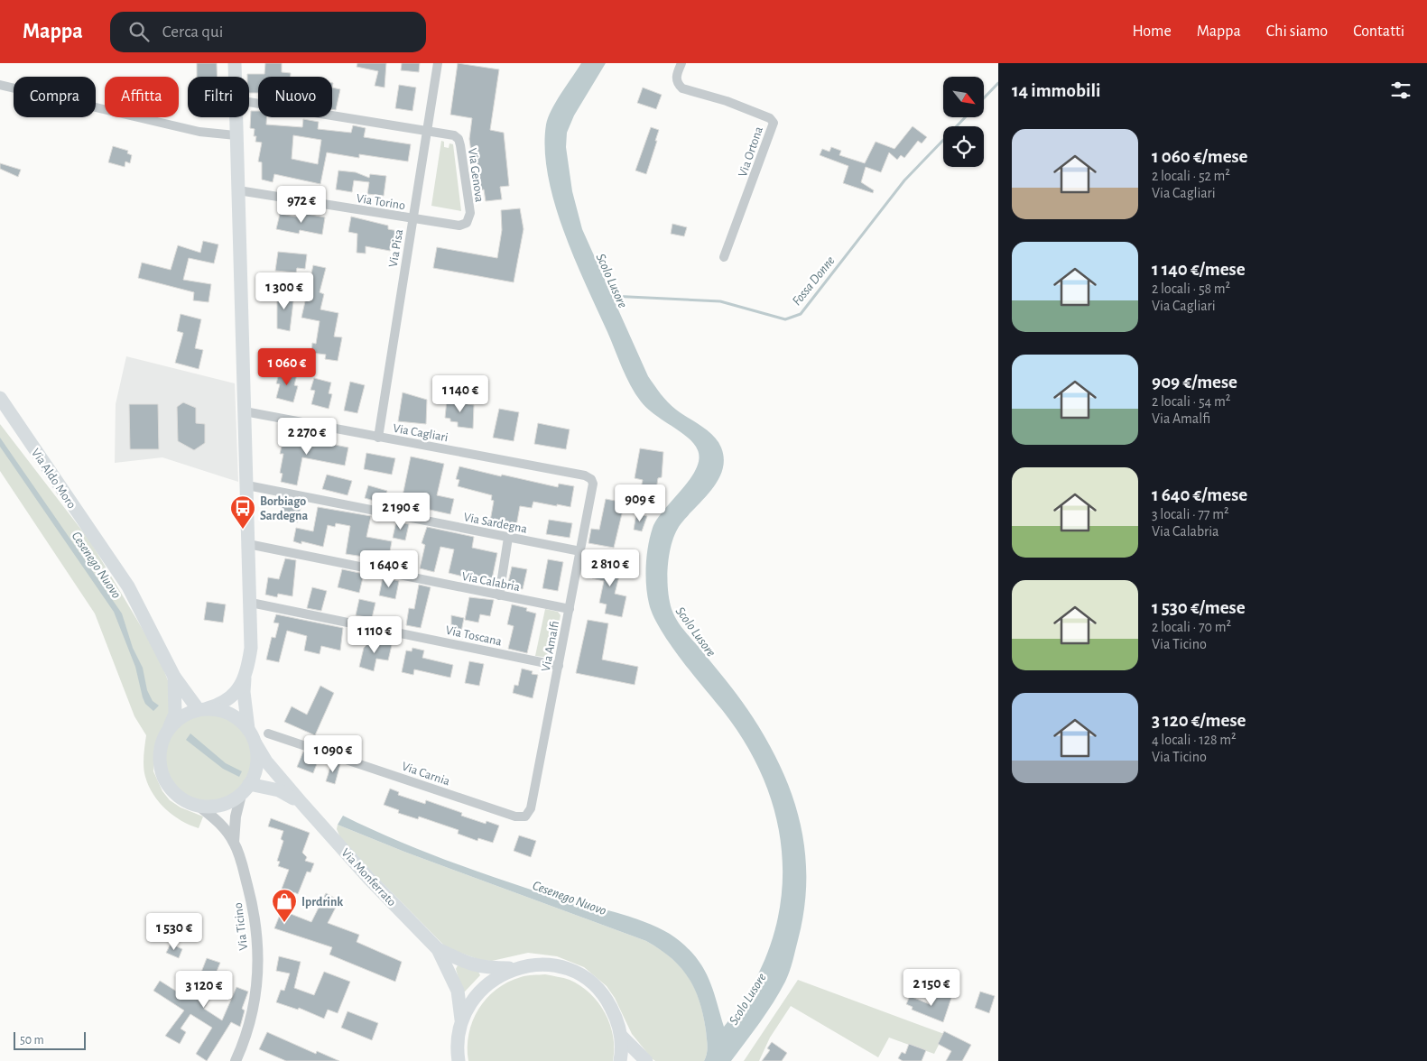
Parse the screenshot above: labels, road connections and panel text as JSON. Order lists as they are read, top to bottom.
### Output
{
  "streets": {
    "main road": ["Via Aldo Moro", "Via Monferrato"],
    "street": [
      "Via Ortona",
      "Via Genova",
      "Via Torino",
      "Via Pisa",
      "Via Cagliari",
      "Via Sardegna",
      "Via Calabria",
      "Via Toscana",
      "Via Amalfi",
      "Via Carnia",
      "Via Ticino"
    ]
  },
  "crossings": [
    ["Via Genova", "Via Torino"],
    ["Via Genova", "Via Pisa"],
    ["Via Torino", "Via Pisa"],
    ["Via Pisa", "Via Cagliari"],
    ["Via Cagliari", "Via Amalfi"],
    ["Via Aldo Moro", "Via Monferrato"],
    ["Via Aldo Moro", "Via Ticino"],
    ["Via Sardegna", "Via Amalfi"],
    ["Via Calabria", "Via Amalfi"],
    ["Via Toscana", "Via Amalfi"],
    ["Via Amalfi", "Via Carnia"],
    ["Via Monferrato", "Via Ticino"]
  ],
  "water": ["Scolo Lusore", "Fossa Donne", "Cesenego Nuovo"],
  "places": {
    "bus stop": ["Borbiago Sardegna"],
    "shop": ["Iprdrink"]
  },
  "scale_bar": "50 m",
  "north": "bottom right",
  "page": {
    "header": "Mappa",
    "search": "Cerca qui",
    "nav": [
      "Home",
      "Mappa",
      "Chi siamo",
      "Contatti"
    ],
    "heading": "14 immobili",
    "chip": [
      "Compra",
      "Affitta",
      "Filtri",
      "Nuovo"
    ],
    "list": [
      {
        "name": "1 060 €/mese",
        "note": "2 locali · 52 m² · Via Cagliari"
      },
      {
        "name": "1 140 €/mese",
        "note": "2 locali · 58 m² · Via Cagliari"
      },
      {
        "name": "909 €/mese",
        "note": "2 locali · 54 m² · Via Amalfi"
      },
      {
        "name": "1 640 €/mese",
        "note": "3 locali · 77 m² · Via Calabria"
      },
      {
        "name": "1 530 €/mese",
        "note": "2 locali · 70 m² · Via Ticino"
      },
      {
        "name": "3 120 €/mese",
        "note": "4 locali · 128 m² · Via Ticino"
      }
    ],
    "price": [
      "972 €",
      "1 300 €",
      "1 060 €",
      "1 140 €",
      "2 270 €",
      "909 €",
      "2 190 €",
      "2 810 €",
      "1 640 €",
      "1 110 €",
      "1 090 €",
      "1 530 €",
      "2 150 €",
      "3 120 €"
    ],
    "scale": "50 m"
  }
}
